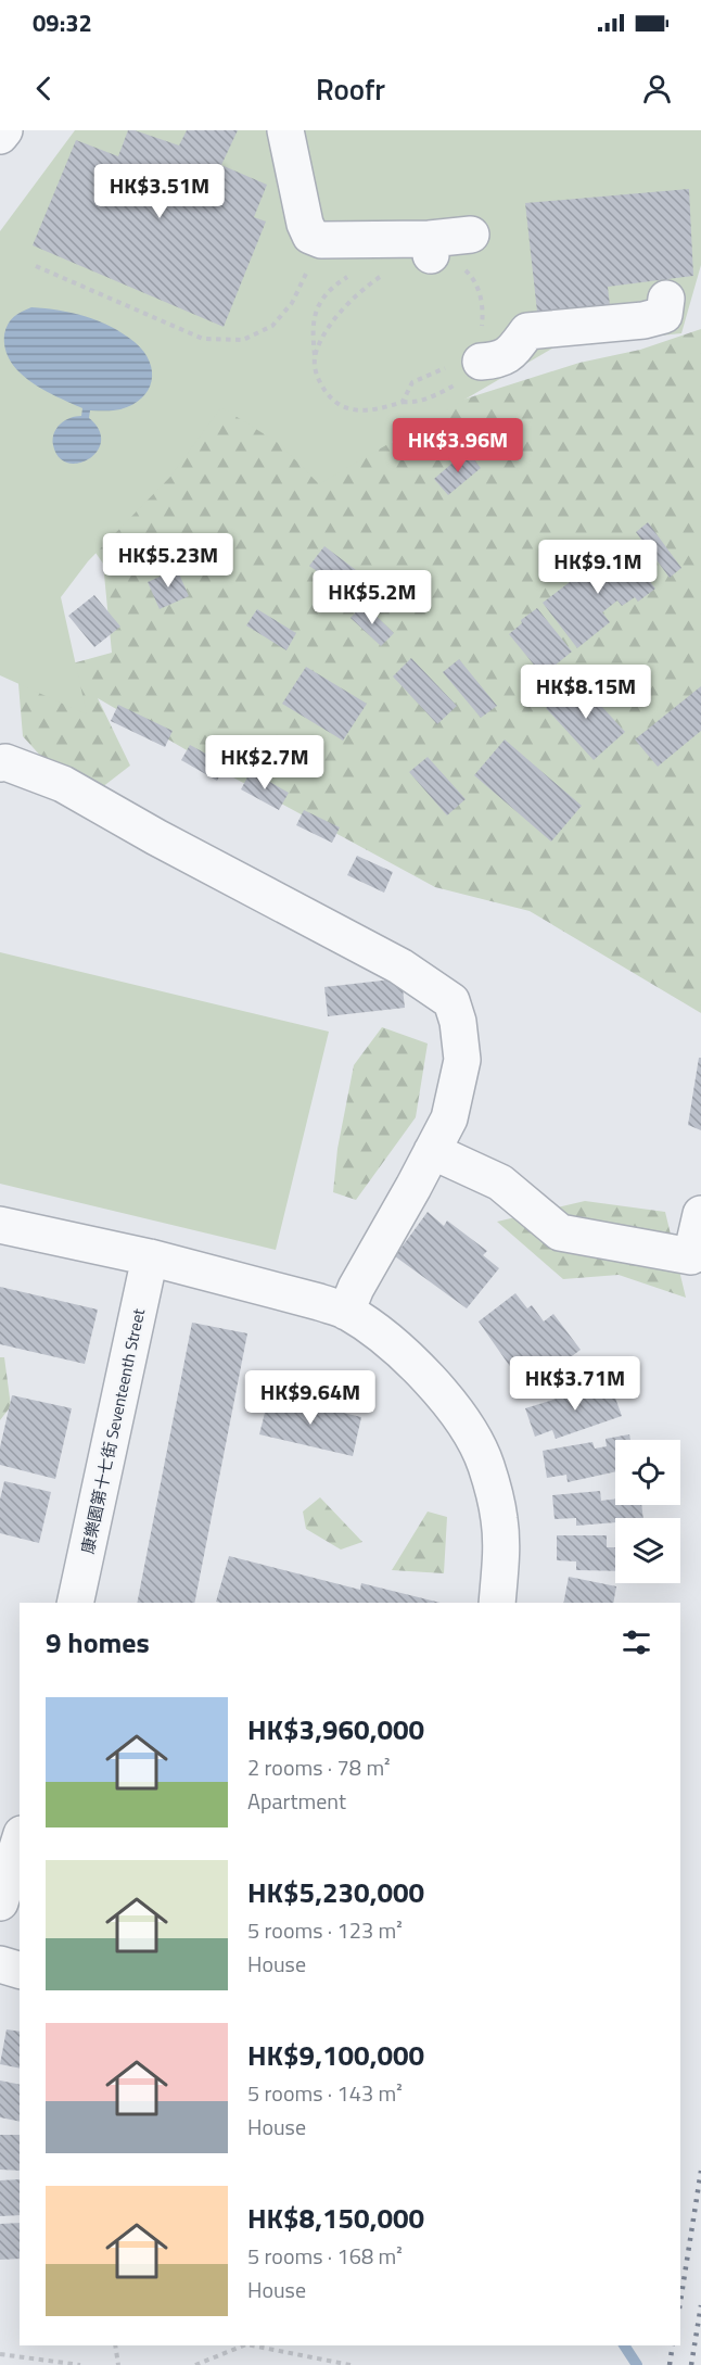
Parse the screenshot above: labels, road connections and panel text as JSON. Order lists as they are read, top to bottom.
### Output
{
  "streets": {
    "street": ["康樂園第十七街 Seventeenth Street"]
  },
  "page": {
    "status": "09:32",
    "header": "Roofr",
    "price": [
      "HK$3.51M",
      "HK$3.96M",
      "HK$5.23M",
      "HK$9.1M",
      "HK$5.2M",
      "HK$8.15M",
      "HK$2.7M",
      "HK$3.71M",
      "HK$9.64M"
    ],
    "heading": "9 homes",
    "list": [
      {
        "name": "HK$3,960,000",
        "note": "2 rooms · 78 m² · Apartment"
      },
      {
        "name": "HK$5,230,000",
        "note": "5 rooms · 123 m² · House"
      },
      {
        "name": "HK$9,100,000",
        "note": "5 rooms · 143 m² · House"
      },
      {
        "name": "HK$8,150,000",
        "note": "5 rooms · 168 m² · House"
      }
    ]
  }
}
